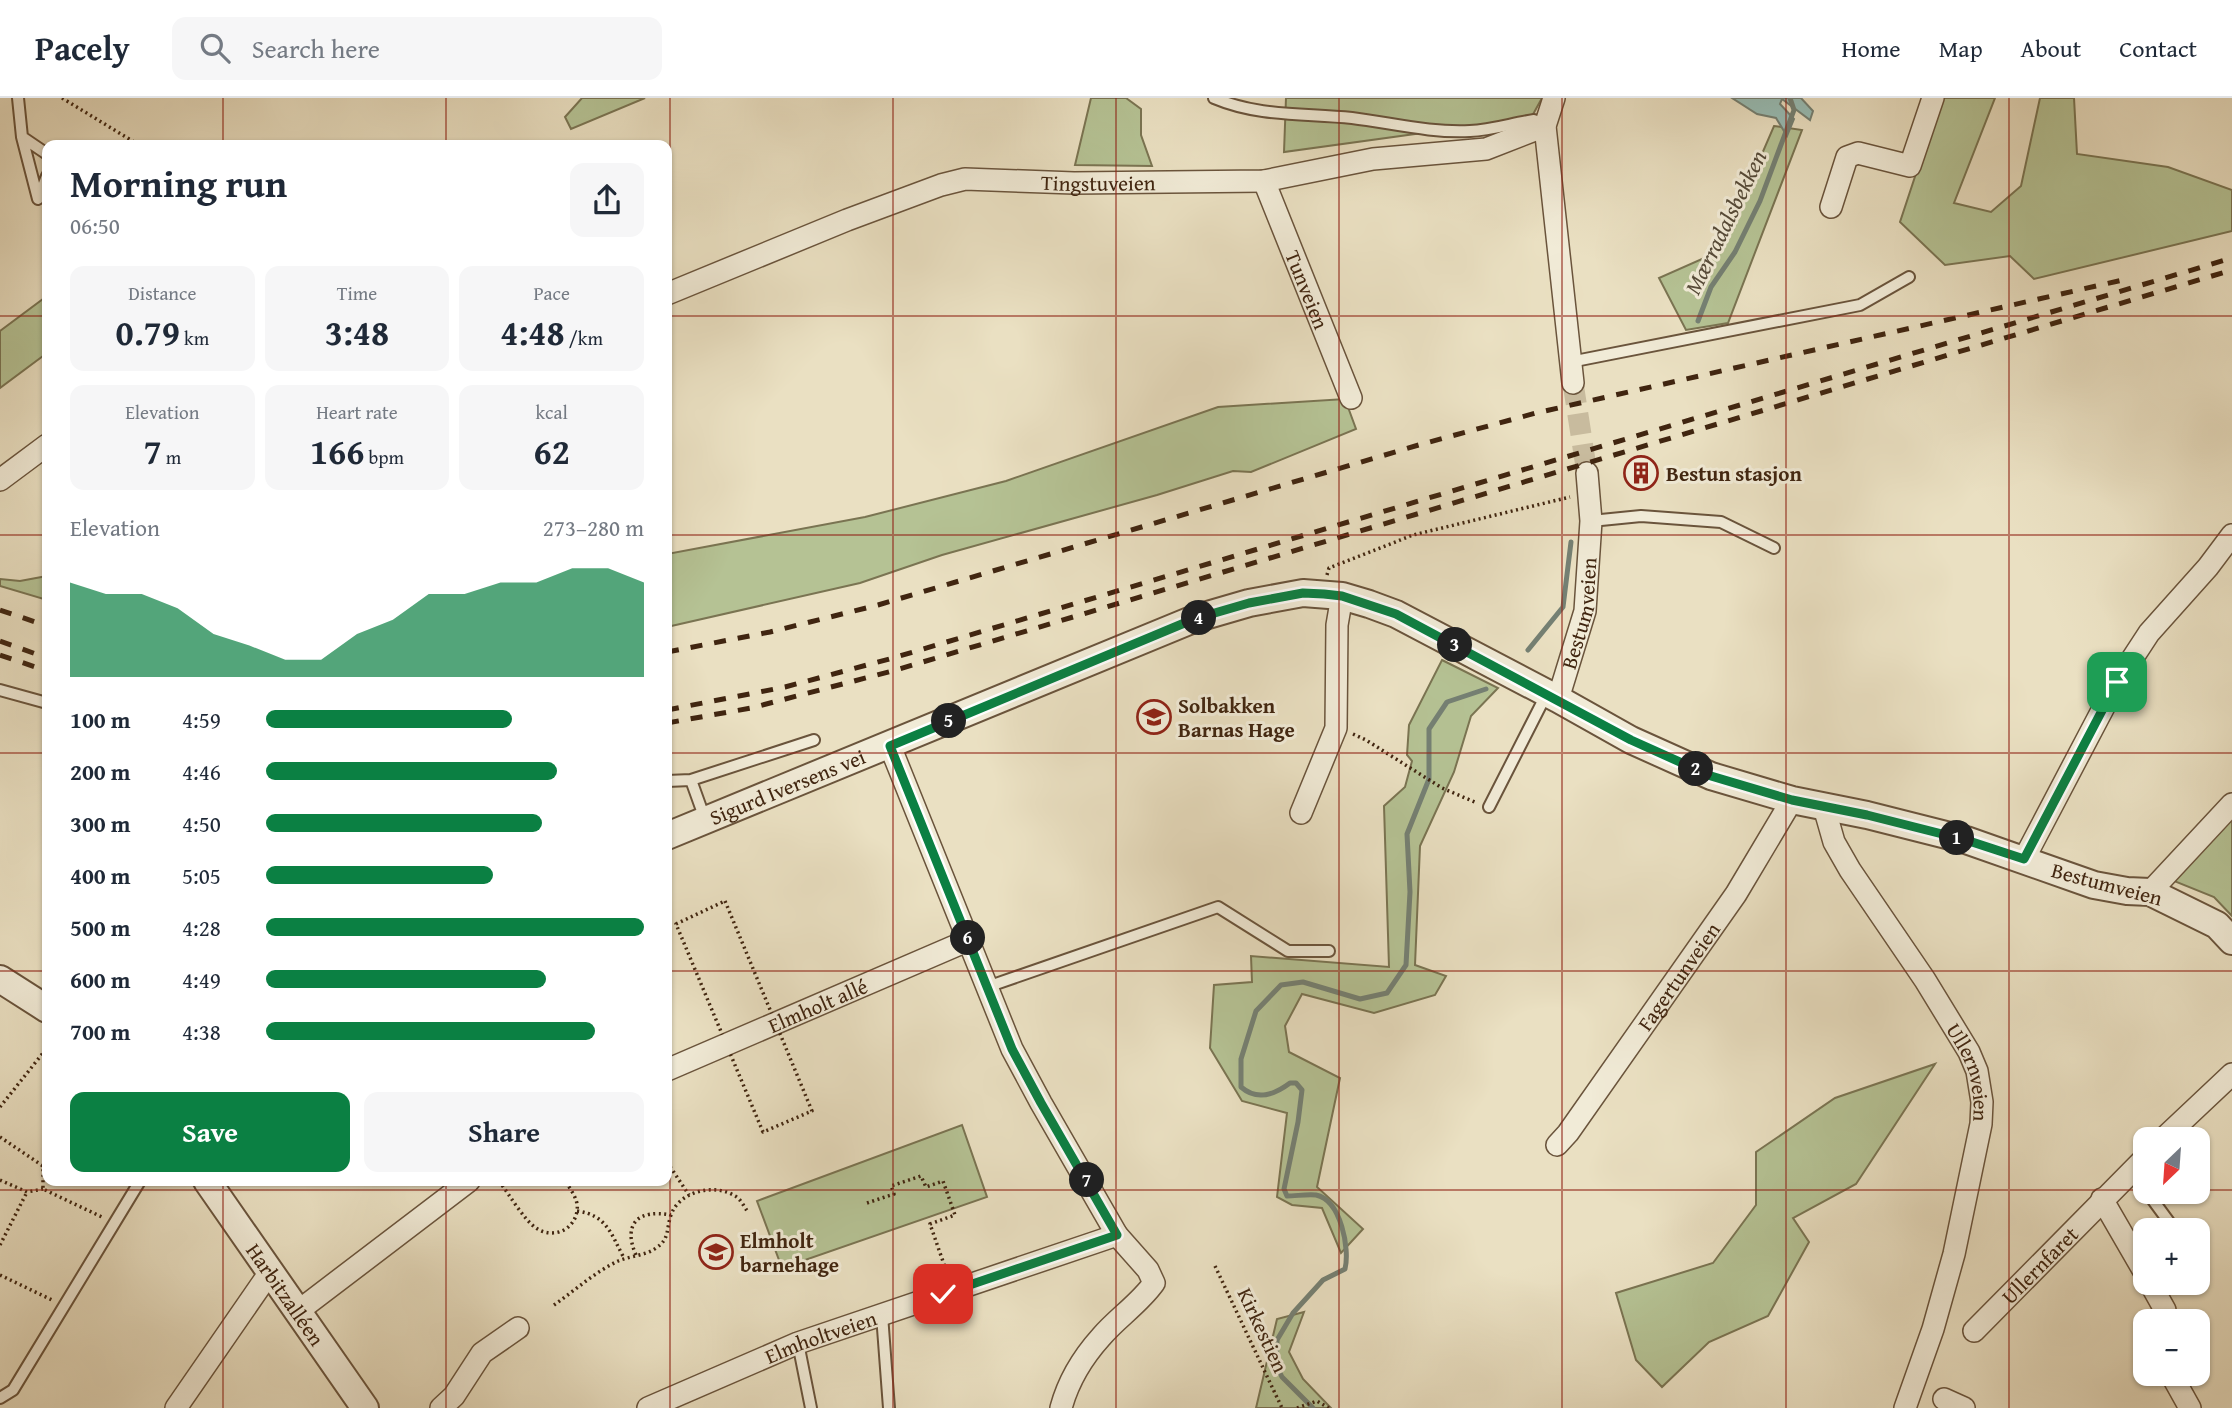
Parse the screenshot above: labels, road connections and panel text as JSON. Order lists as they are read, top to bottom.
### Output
{
  "streets": {
    "street": [
      "Tingstuveien",
      "Tunveien",
      "Bestumveien",
      "Sigurd Iversens vei",
      "Fagertunveien",
      "Elmholt allé",
      "Ullernveien",
      "Ullernfaret",
      "Harbitzalléen",
      "Elmholtveien"
    ],
    "path": ["Kirkestien"]
  },
  "crossings": [
    ["Tingstuveien", "Tunveien"],
    ["Bestumveien", "Sigurd Iversens vei"],
    ["Bestumveien", "Fagertunveien"],
    ["Bestumveien", "Ullernveien"]
  ],
  "water": ["Mærradalsbekken"],
  "places": {
    "building": ["Bestun stasjon"],
    "school or university": ["Solbakken Barnas Hage", "Elmholt barnehage"]
  },
  "north": "bottom left",
  "page": {
    "header": "Pacely",
    "search": "Search here",
    "nav": [
      "Home",
      "Map",
      "About",
      "Contact"
    ],
    "heading": ["Morning run", "06:50"],
    "stats": [
      ["Distance", "0.79 km"],
      ["Time", "3:48"],
      ["Pace", "4:48 /km"],
      ["Elevation", "7 m"],
      ["Heart rate", "166 bpm"],
      ["kcal", "62"]
    ],
    "chart": ["Elevation", "273–280 m"],
    "pins": [
      "4",
      "3",
      "5",
      "2",
      "1",
      "6",
      "7"
    ],
    "list": [
      {
        "name": "100 m",
        "note": "4:59"
      },
      {
        "name": "200 m",
        "note": "4:46"
      },
      {
        "name": "300 m",
        "note": "4:50"
      },
      {
        "name": "400 m",
        "note": "5:05"
      },
      {
        "name": "500 m",
        "note": "4:28"
      },
      {
        "name": "600 m",
        "note": "4:49"
      },
      {
        "name": "700 m",
        "note": "4:38"
      }
    ],
    "buttons": ["Save", "Share"],
    "map_buttons": ["+", "−"]
  }
}
